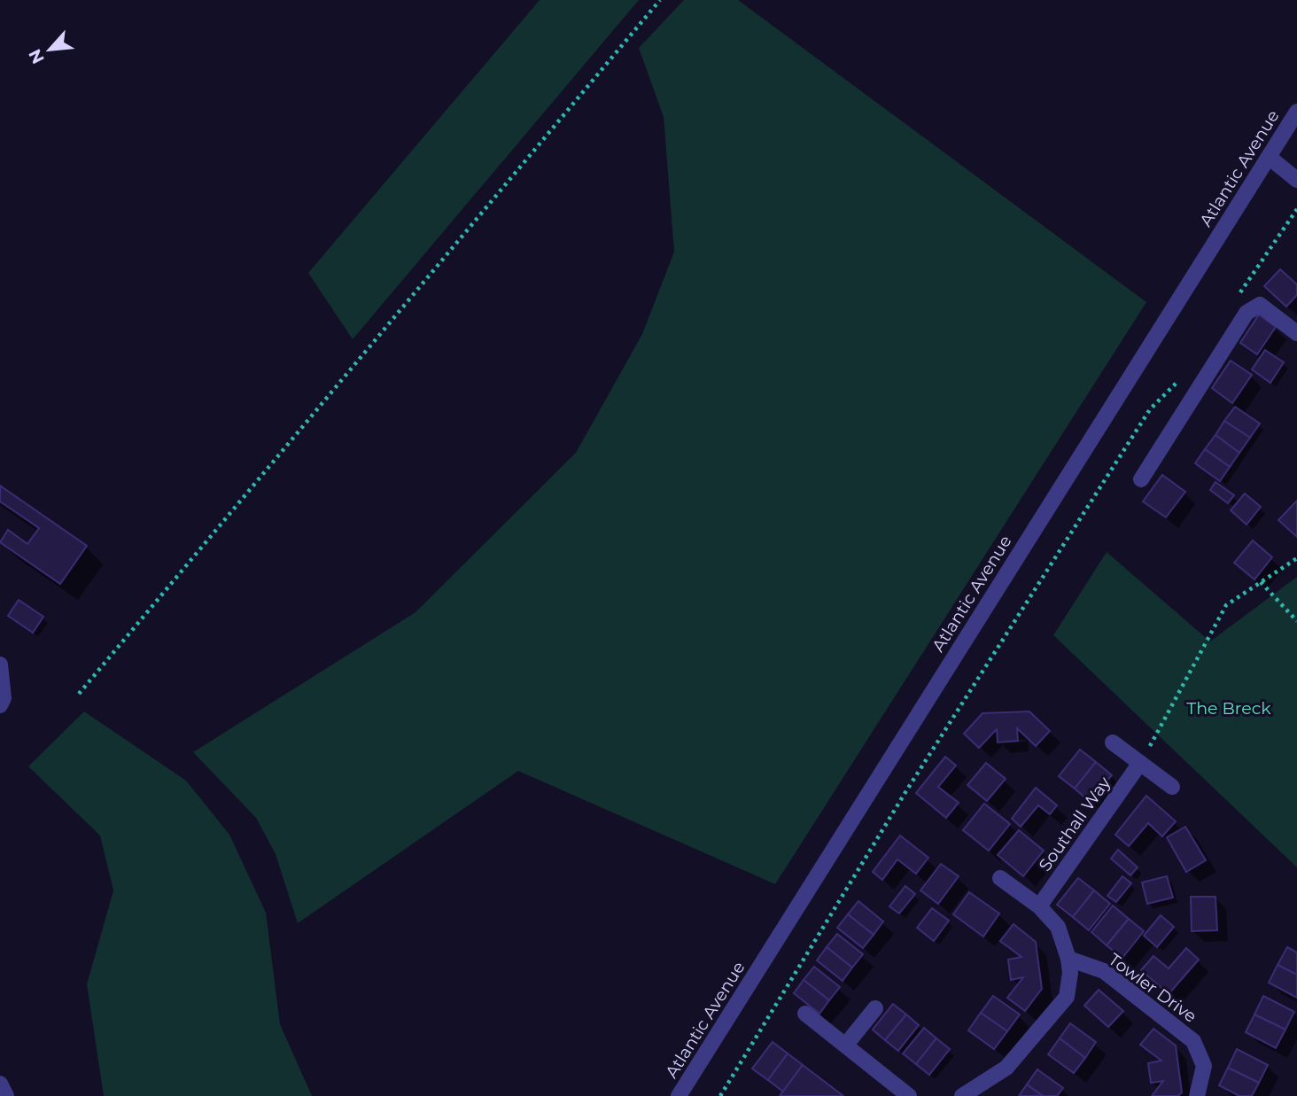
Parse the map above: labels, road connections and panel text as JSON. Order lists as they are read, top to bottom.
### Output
{
  "streets": {
    "street": ["Atlantic Avenue", "Southall Way", "Towler Drive"]
  },
  "parks": ["The Breck"],
  "north": "bottom left"
}
